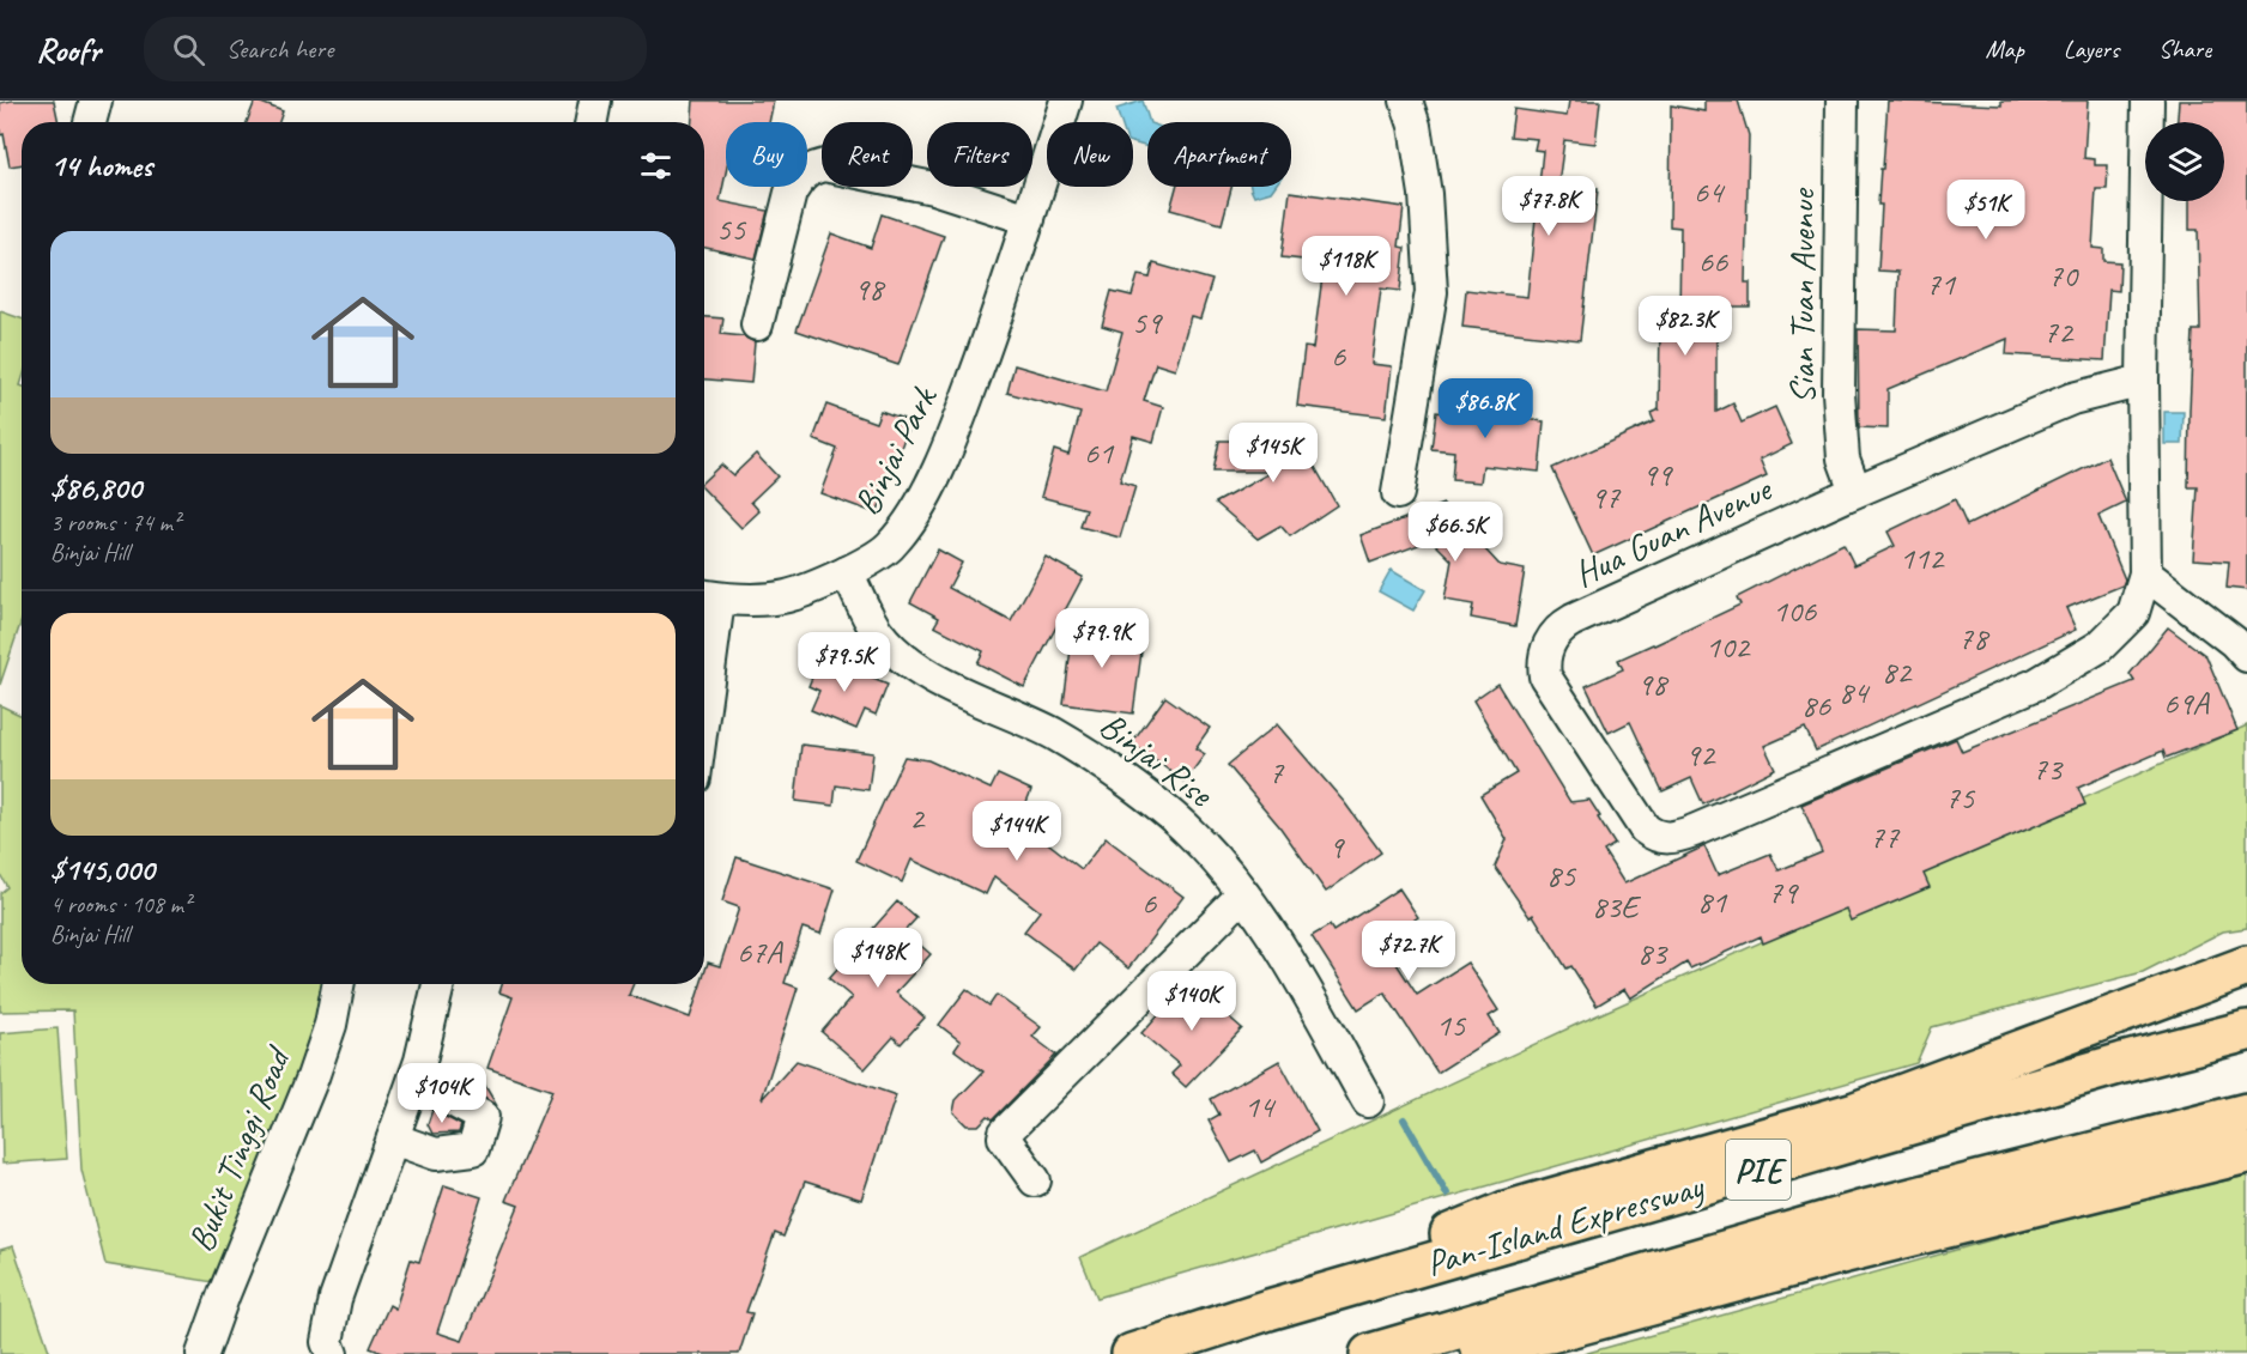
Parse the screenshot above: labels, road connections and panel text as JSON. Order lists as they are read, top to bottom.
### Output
{
  "streets": {
    "highway": ["PIE", "Pan-Island Expressway"],
    "street": [
      "Sian Tuan Avenue",
      "Binjai Park",
      "Hua Guan Avenue",
      "Binjai Rise",
      "Bukit Tinggi Road"
    ]
  },
  "crossings": [
    ["Sian Tuan Avenue", "Hua Guan Avenue"],
    ["Binjai Park", "Binjai Rise"]
  ],
  "house_numbers": [
    "64",
    "55",
    "66",
    "70",
    "71",
    "98",
    "59",
    "72",
    "6",
    "61",
    "99",
    "97",
    "112",
    "106",
    "78",
    "102",
    "82",
    "98",
    "84",
    "69A",
    "86",
    "92",
    "73",
    "7",
    "75",
    "2",
    "77",
    "9",
    "85",
    "79",
    "81",
    "6",
    "83E",
    "67A",
    "83",
    "15",
    "14"
  ],
  "page": {
    "header": "Roofr",
    "search": "Search here",
    "nav": ["Map", "Layers", "Share"],
    "chip": [
      "Buy",
      "Rent",
      "Filters",
      "New",
      "Apartment"
    ],
    "heading": "14 homes",
    "price": [
      "$77.8K",
      "$51K",
      "$118K",
      "$82.3K",
      "$86.8K",
      "$145K",
      "$66.5K",
      "$79.9K",
      "$79.5K",
      "$144K",
      "$72.7K",
      "$148K",
      "$140K",
      "$104K"
    ],
    "list": [
      {
        "name": "$86,800",
        "note": "3 rooms · 74 m² · Binjai Hill"
      },
      {
        "name": "$145,000",
        "note": "4 rooms · 108 m² · Binjai Hill"
      }
    ]
  }
}
